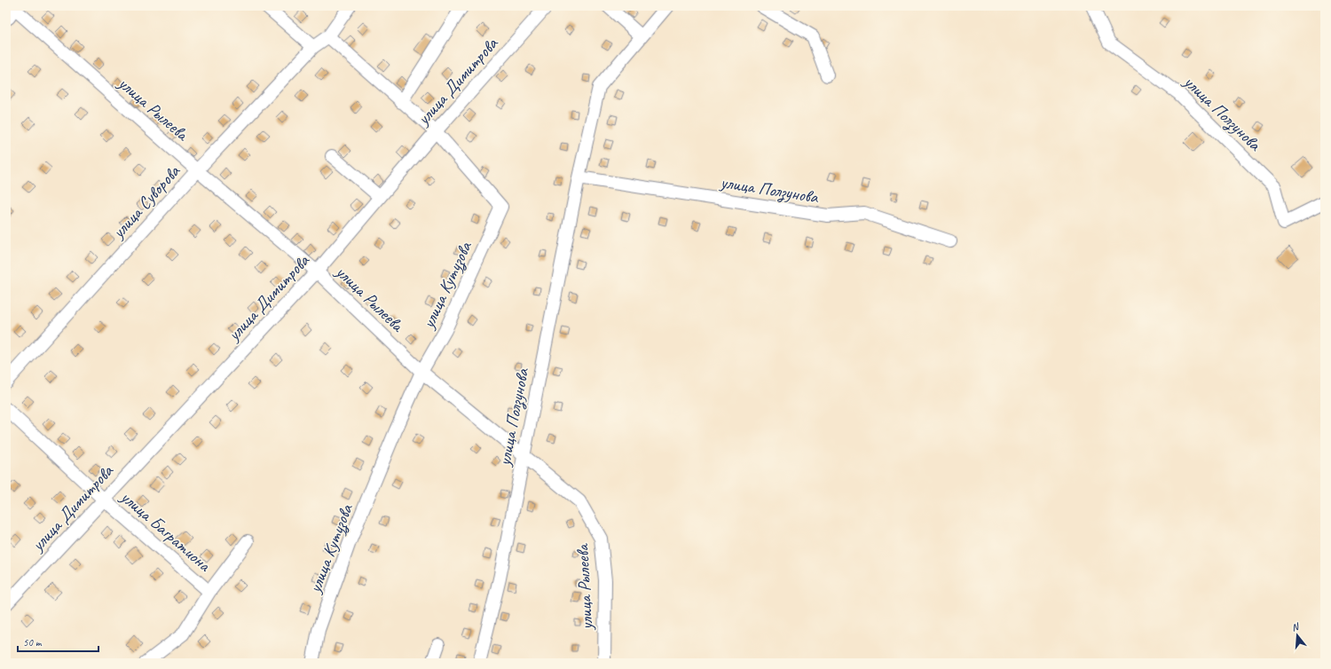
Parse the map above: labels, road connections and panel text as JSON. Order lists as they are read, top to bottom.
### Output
{
  "streets": {
    "street": [
      "улица Димитрова",
      "улица Рылеева",
      "улица Ползунова",
      "улица Суворова",
      "улица Кутузова",
      "улица Багратиона"
    ]
  },
  "crossings": [
    ["улица Димитрова", "улица Рылеева"],
    ["улица Димитрова", "улица Кутузова"],
    ["улица Димитрова", "улица Багратиона"],
    ["улица Рылеева", "улица Ползунова"],
    ["улица Рылеева", "улица Суворова"],
    ["улица Рылеева", "улица Кутузова"],
    ["улица Суворова", "улица Кутузова"]
  ],
  "scale_bar": "50 m",
  "north": "top"
}
